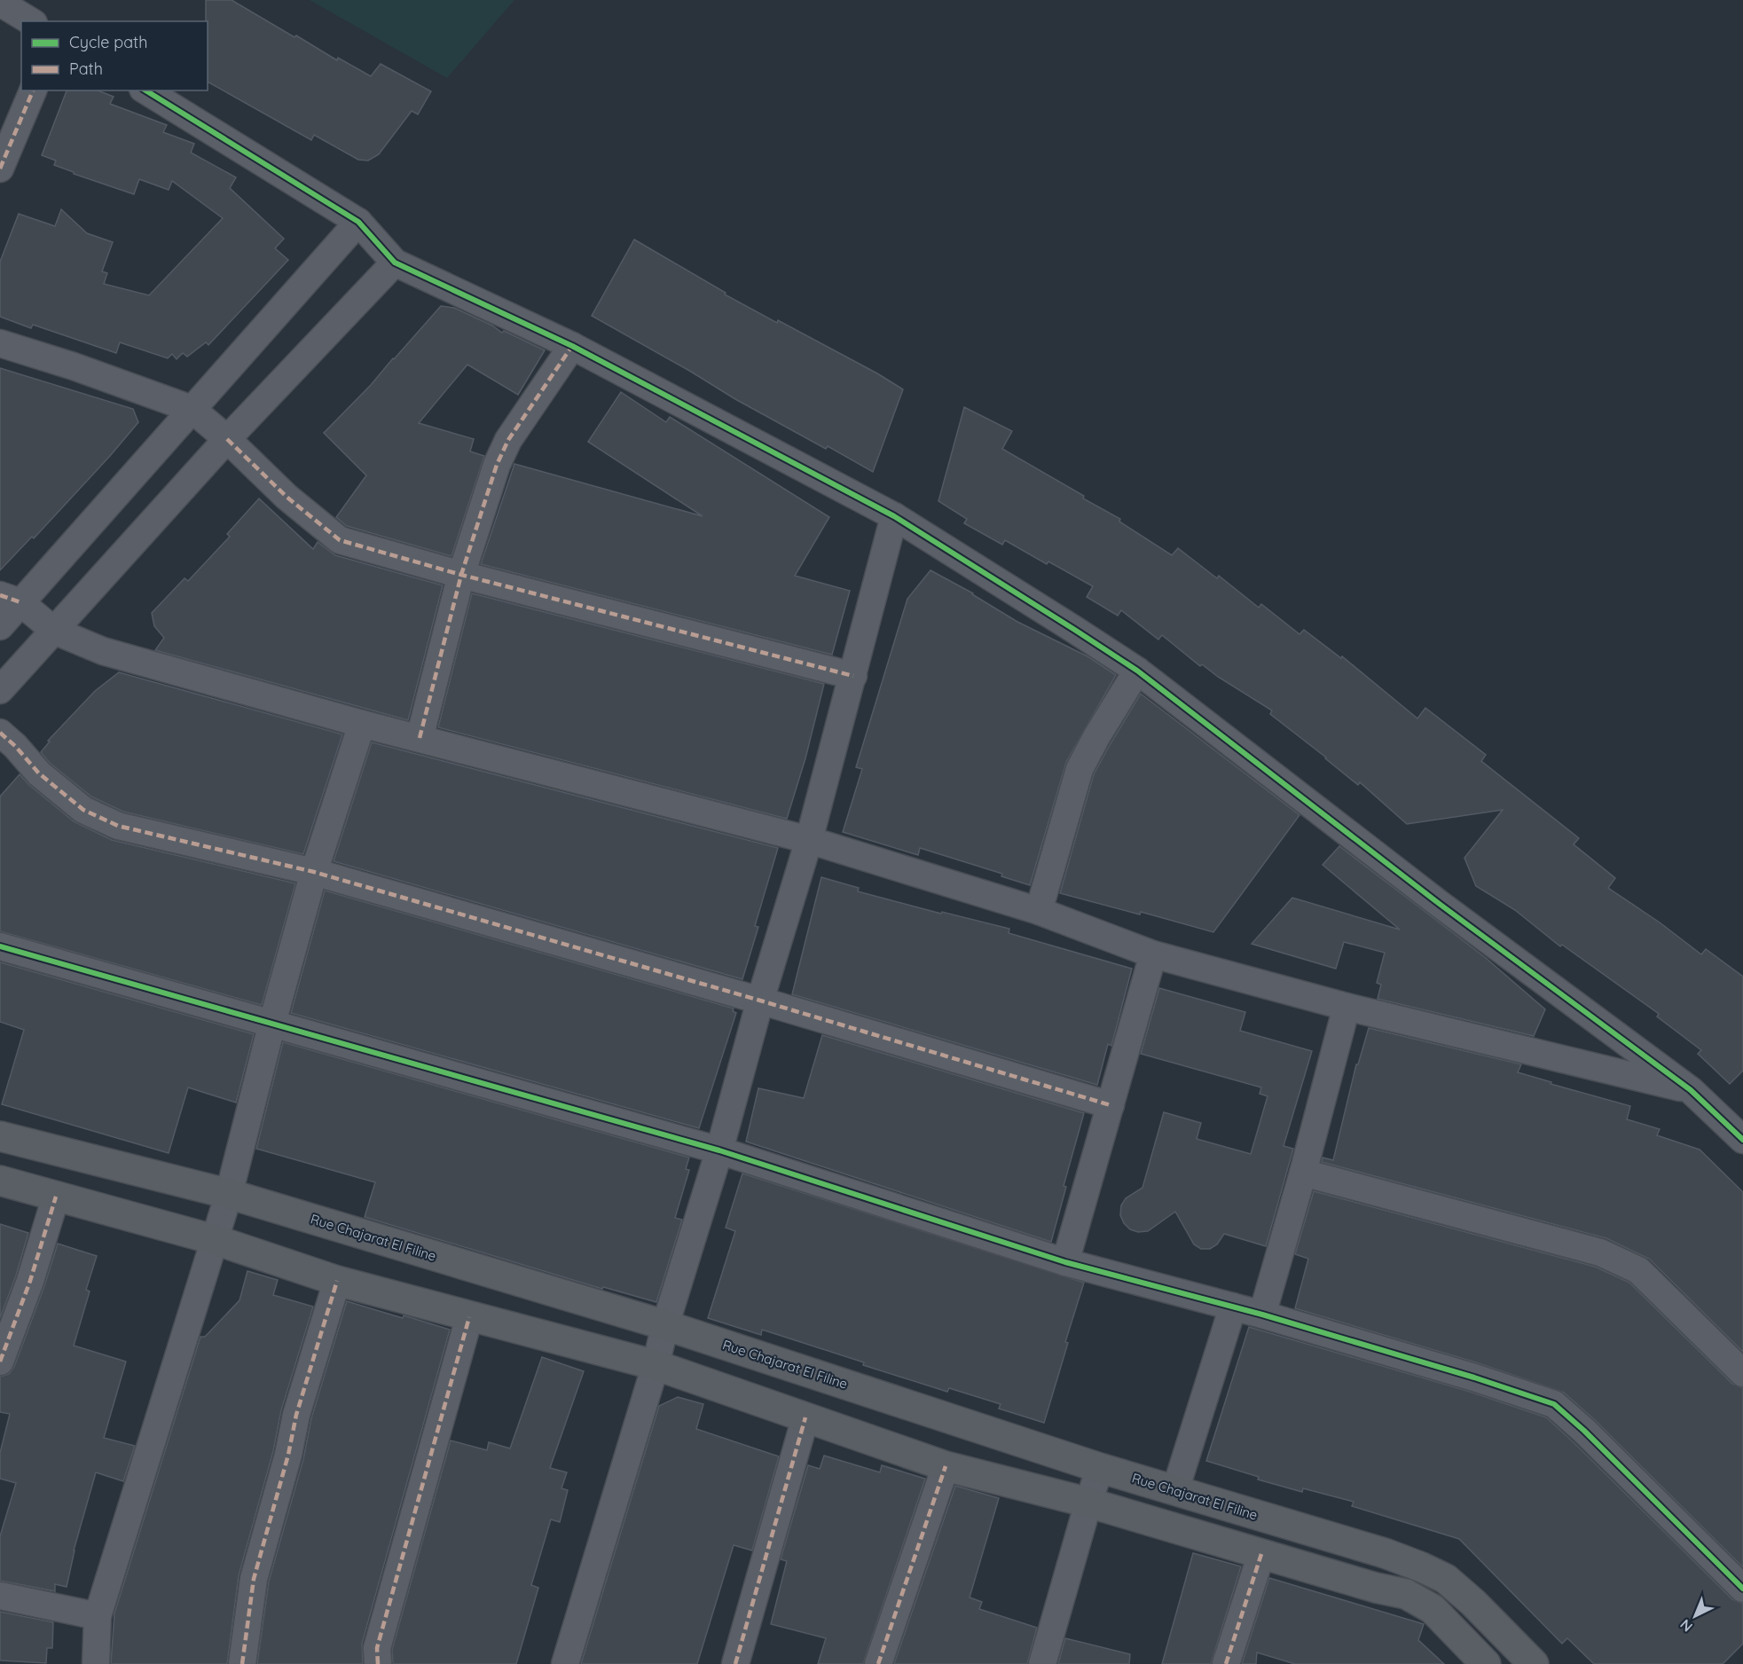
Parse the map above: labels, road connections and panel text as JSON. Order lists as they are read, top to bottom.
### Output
{
  "streets": {
    "street": ["Rue Chajarat El Filine"]
  },
  "legend": ["Cycle path", "Path"],
  "north": "bottom left"
}
